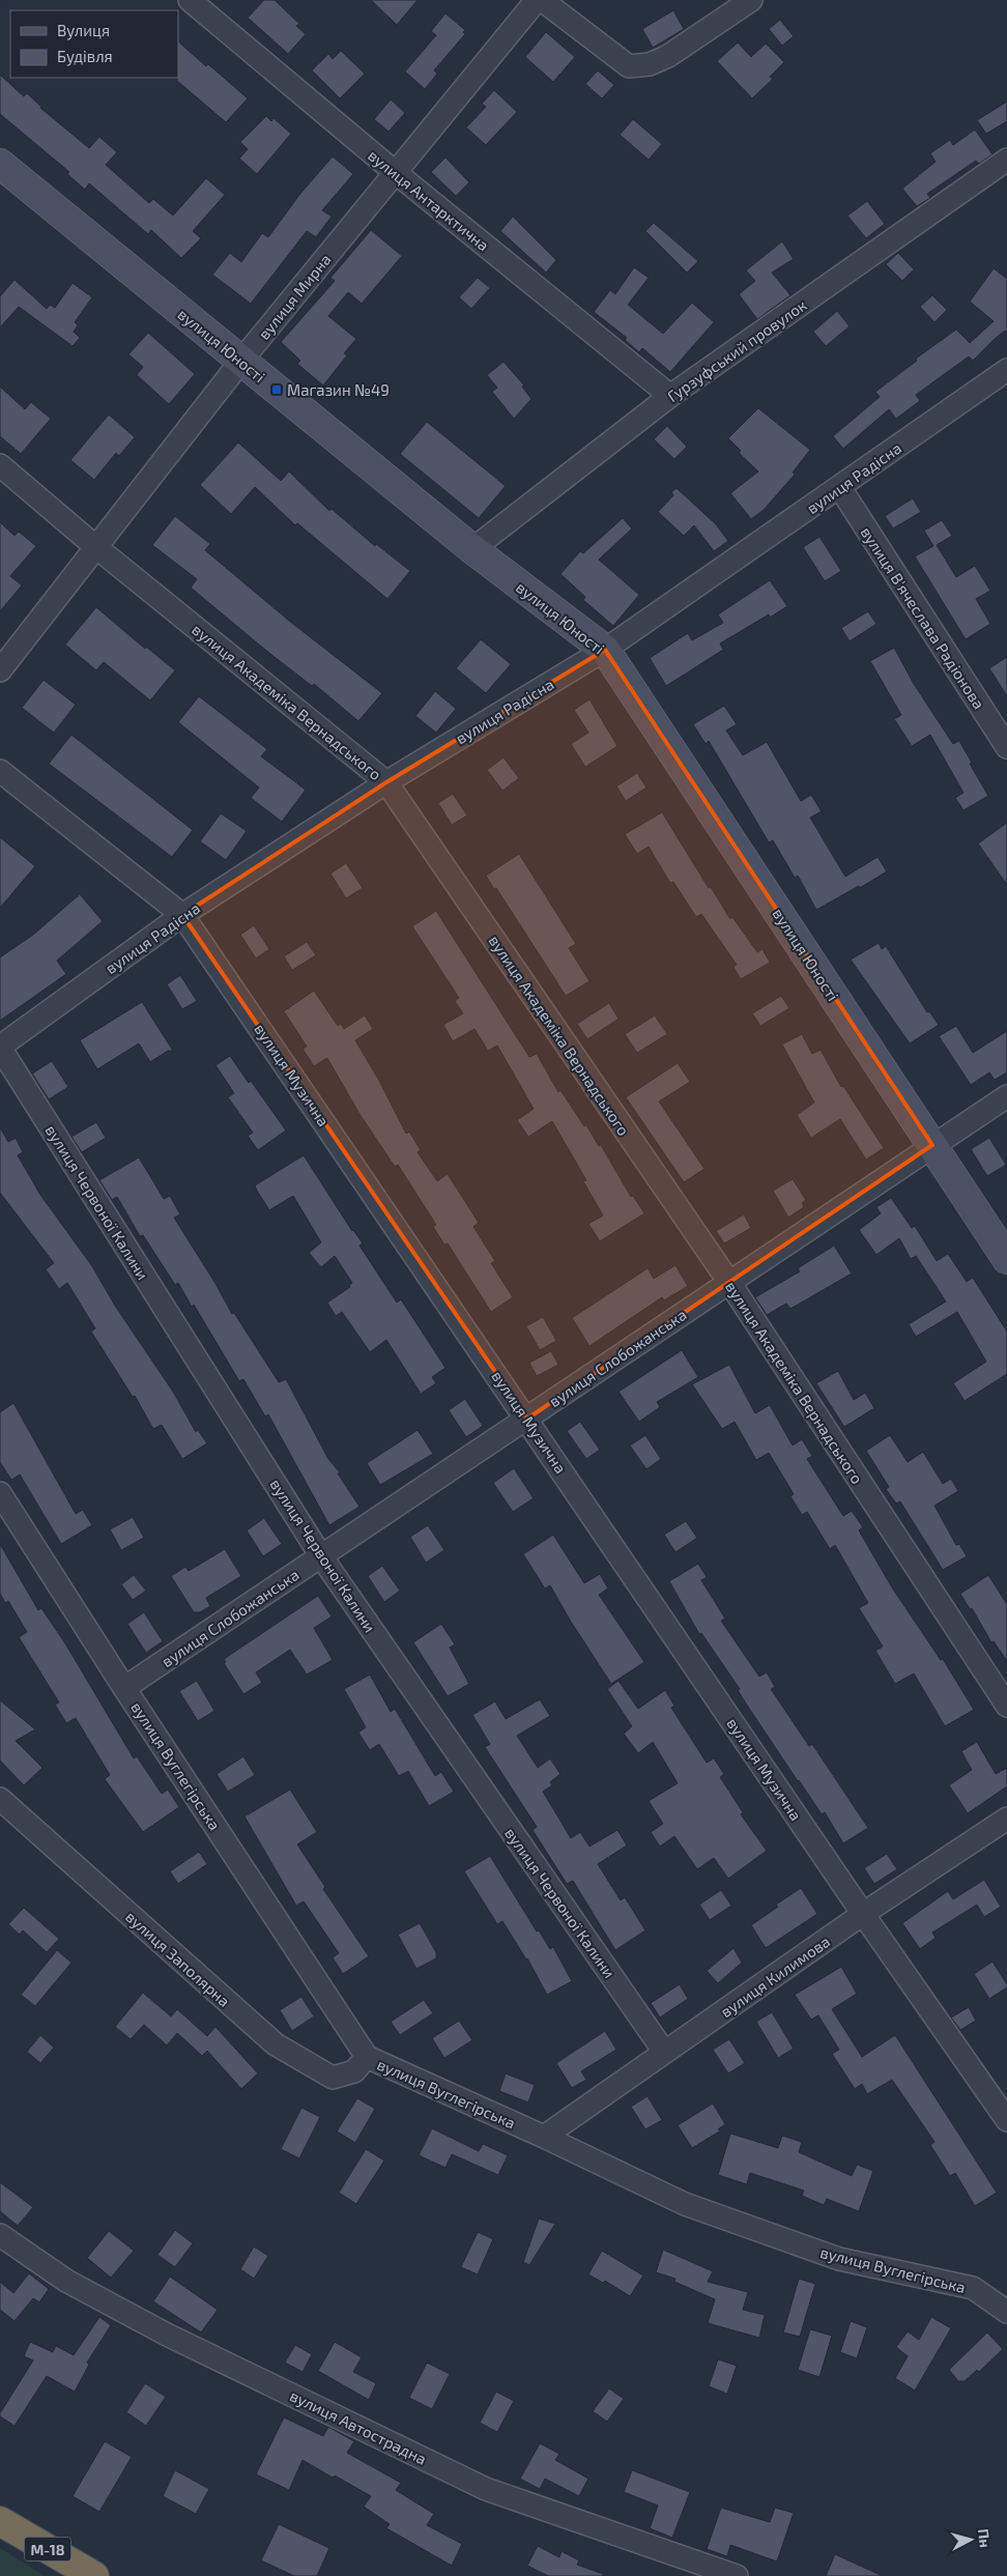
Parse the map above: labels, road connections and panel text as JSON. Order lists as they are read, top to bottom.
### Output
{
  "streets": {
    "highway": ["М-18"],
    "street": [
      "вулиця Антарктична",
      "вулиця Мирна",
      "вулиця Юності",
      "Гурзуфський провулок",
      "вулиця Радісна",
      "вулиця В'ячеслава Радіонова",
      "вулиця Академіка Вернадського",
      "вулиця Музична",
      "вулиця Червоної Калини",
      "вулиця Слобожанська",
      "вулиця Вуглегірська",
      "вулиця Заполярна",
      "вулиця Килимова",
      "вулиця Автострадна"
    ]
  },
  "crossings": [
    ["вулиця Антарктична", "вулиця Мирна"],
    ["вулиця Антарктична", "Гурзуфський провулок"],
    ["вулиця Мирна", "вулиця Юності"],
    ["вулиця Мирна", "вулиця Академіка Вернадського"],
    ["вулиця Юності", "Гурзуфський провулок"],
    ["вулиця Юності", "вулиця Радісна"],
    ["вулиця Юності", "вулиця Слобожанська"],
    ["вулиця Радісна", "вулиця В'ячеслава Радіонова"],
    ["вулиця Радісна", "вулиця Академіка Вернадського"],
    ["вулиця Радісна", "вулиця Музична"],
    ["вулиця Радісна", "вулиця Червоної Калини"],
    ["вулиця Академіка Вернадського", "вулиця Слобожанська"],
    ["вулиця Музична", "вулиця Слобожанська"],
    ["вулиця Музична", "вулиця Килимова"],
    ["вулиця Червоної Калини", "вулиця Слобожанська"],
    ["вулиця Червоної Калини", "вулиця Килимова"],
    ["вулиця Слобожанська", "вулиця Вуглегірська"],
    ["вулиця Вуглегірська", "вулиця Заполярна"],
    ["вулиця Вуглегірська", "вулиця Килимова"]
  ],
  "places": {
    "transit": ["Магазин №49"]
  },
  "legend": ["Вулиця", "Будівля"],
  "north": "right"
}
